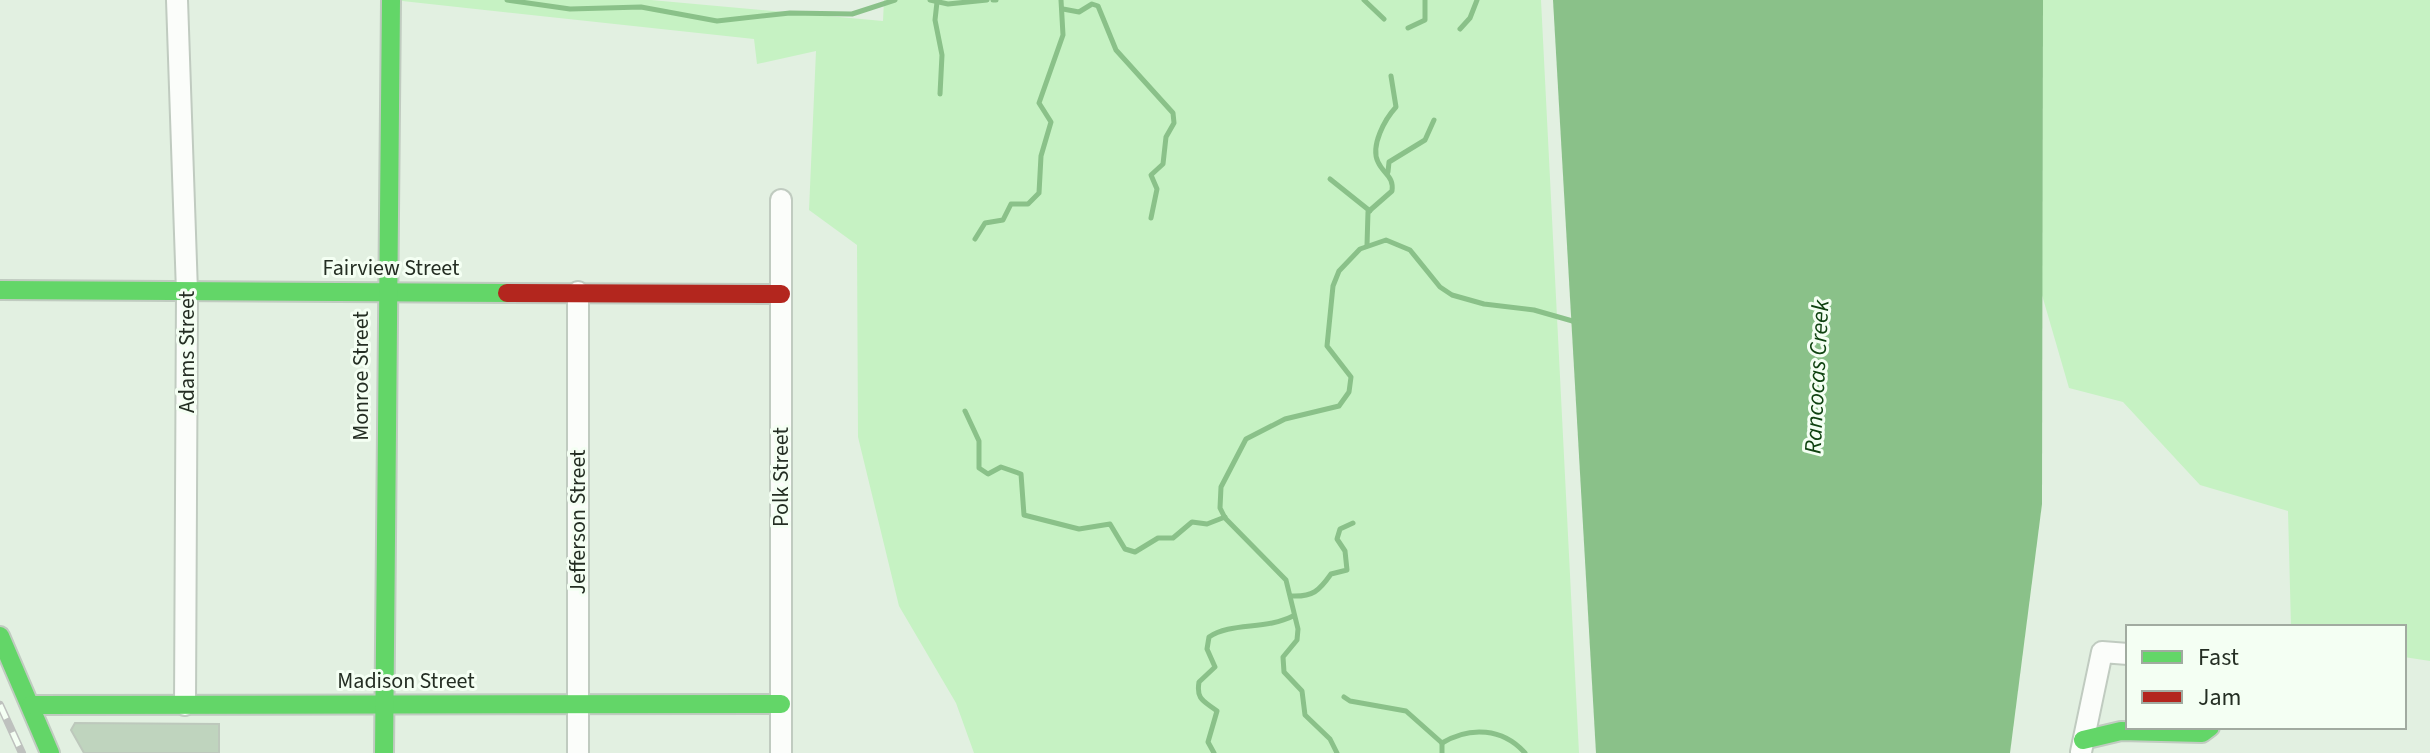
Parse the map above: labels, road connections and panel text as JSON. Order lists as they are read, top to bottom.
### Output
{
  "streets": {
    "street": [
      "Fairview Street",
      "Adams Street",
      "Monroe Street",
      "Polk Street",
      "Jefferson Street",
      "Madison Street"
    ]
  },
  "crossings": [
    ["Fairview Street", "Adams Street"],
    ["Fairview Street", "Monroe Street"],
    ["Fairview Street", "Polk Street"],
    ["Fairview Street", "Jefferson Street"],
    ["Adams Street", "Madison Street"],
    ["Monroe Street", "Madison Street"],
    ["Polk Street", "Madison Street"],
    ["Jefferson Street", "Madison Street"]
  ],
  "water": ["Rancocas Creek"],
  "legend": ["Fast", "Jam"]
}
